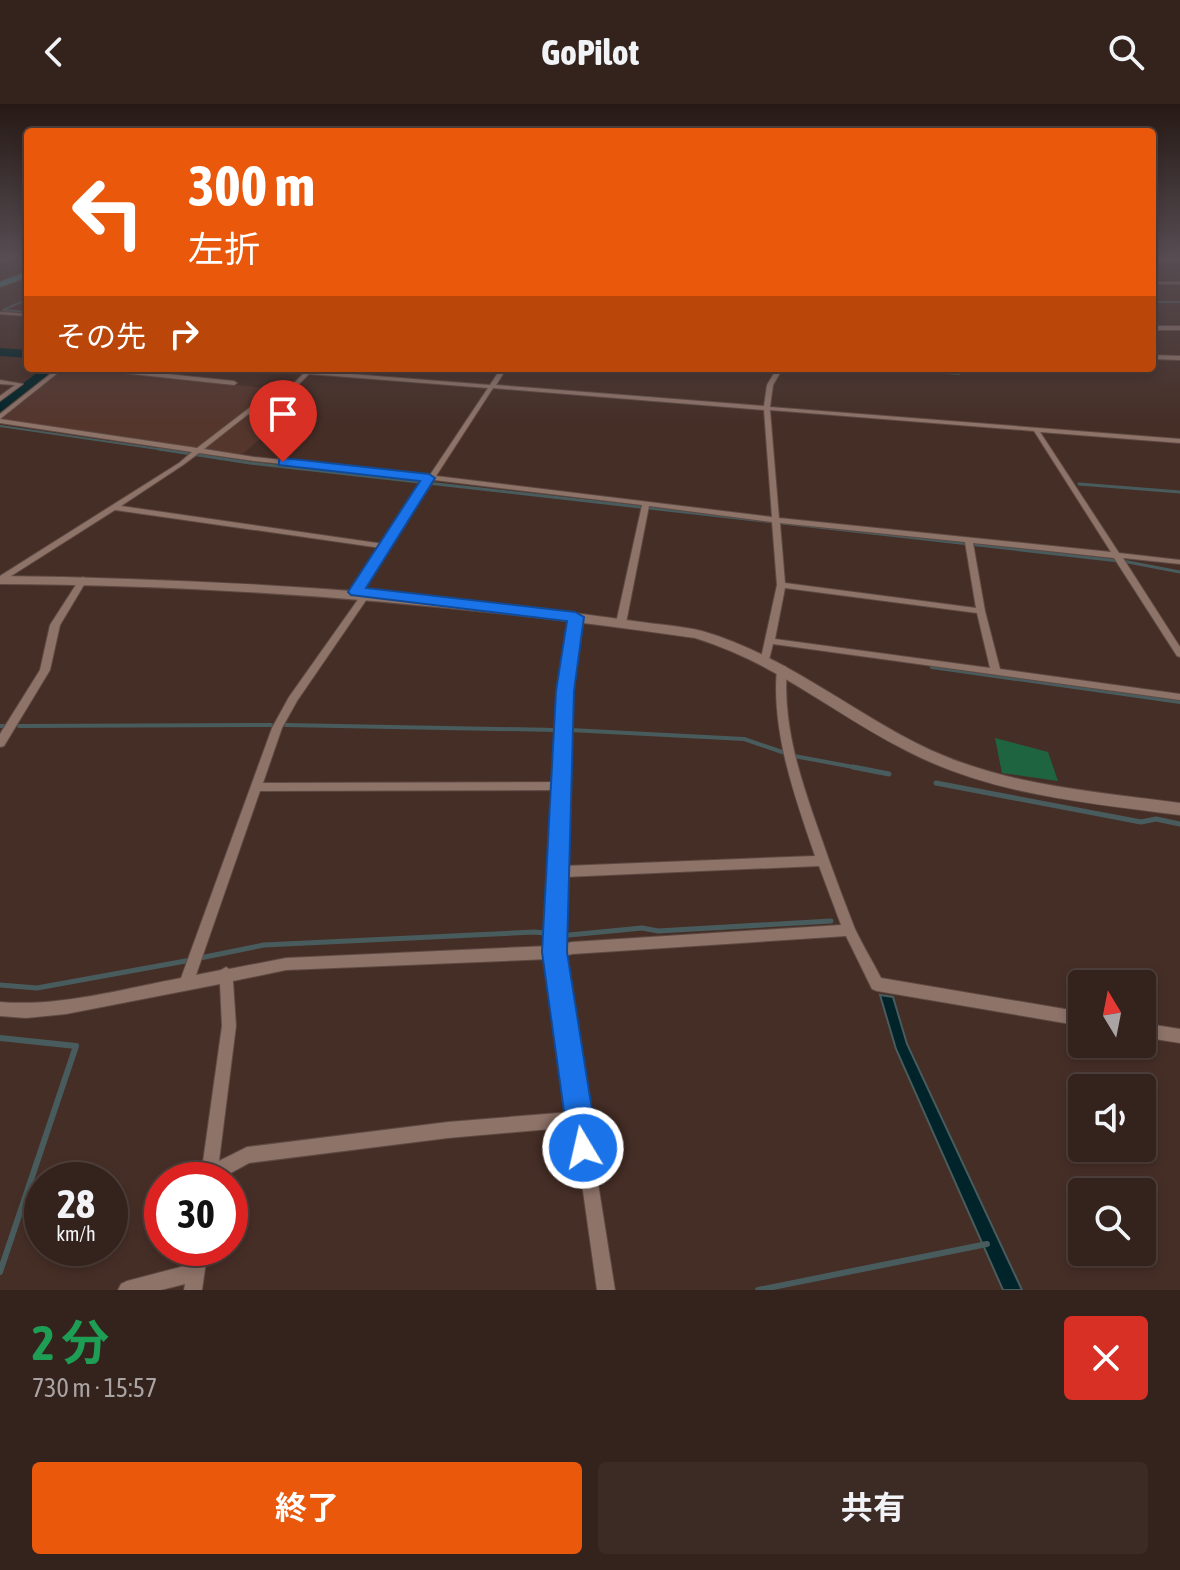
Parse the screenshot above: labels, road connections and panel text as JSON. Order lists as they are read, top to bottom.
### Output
{
  "north": "top",
  "page": {
    "header": "GoPilot",
    "turn": ["300 m", "左折"],
    "then": "その先",
    "speed": "28 km/h",
    "limit": "30",
    "heading": ["2 分", "730 m · 15:57"],
    "buttons": ["終了", "共有"]
  }
}
